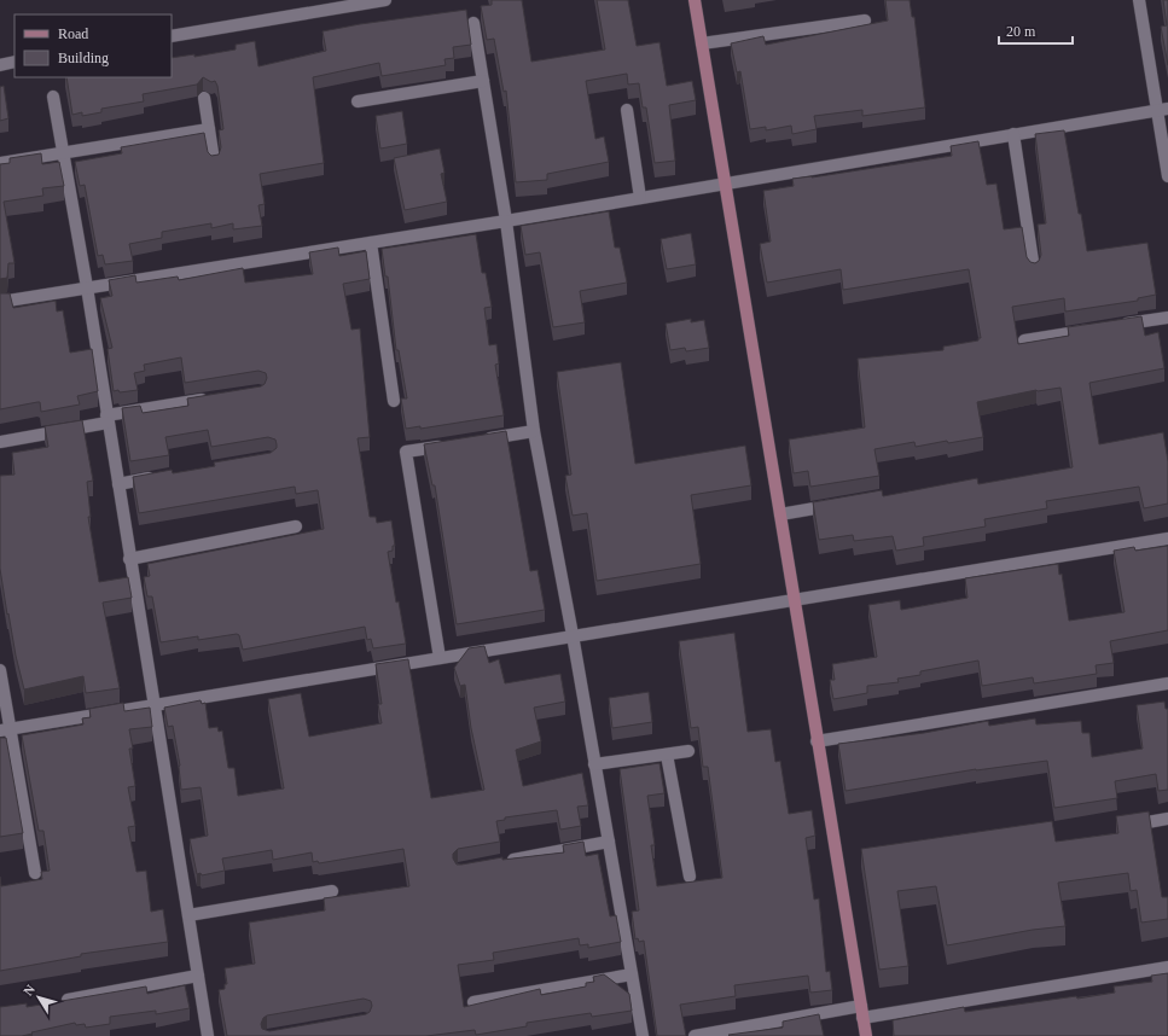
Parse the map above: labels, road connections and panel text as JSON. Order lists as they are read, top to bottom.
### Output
{
  "legend": ["Road", "Building"],
  "scale_bar": "20 m",
  "north": "top left"
}
